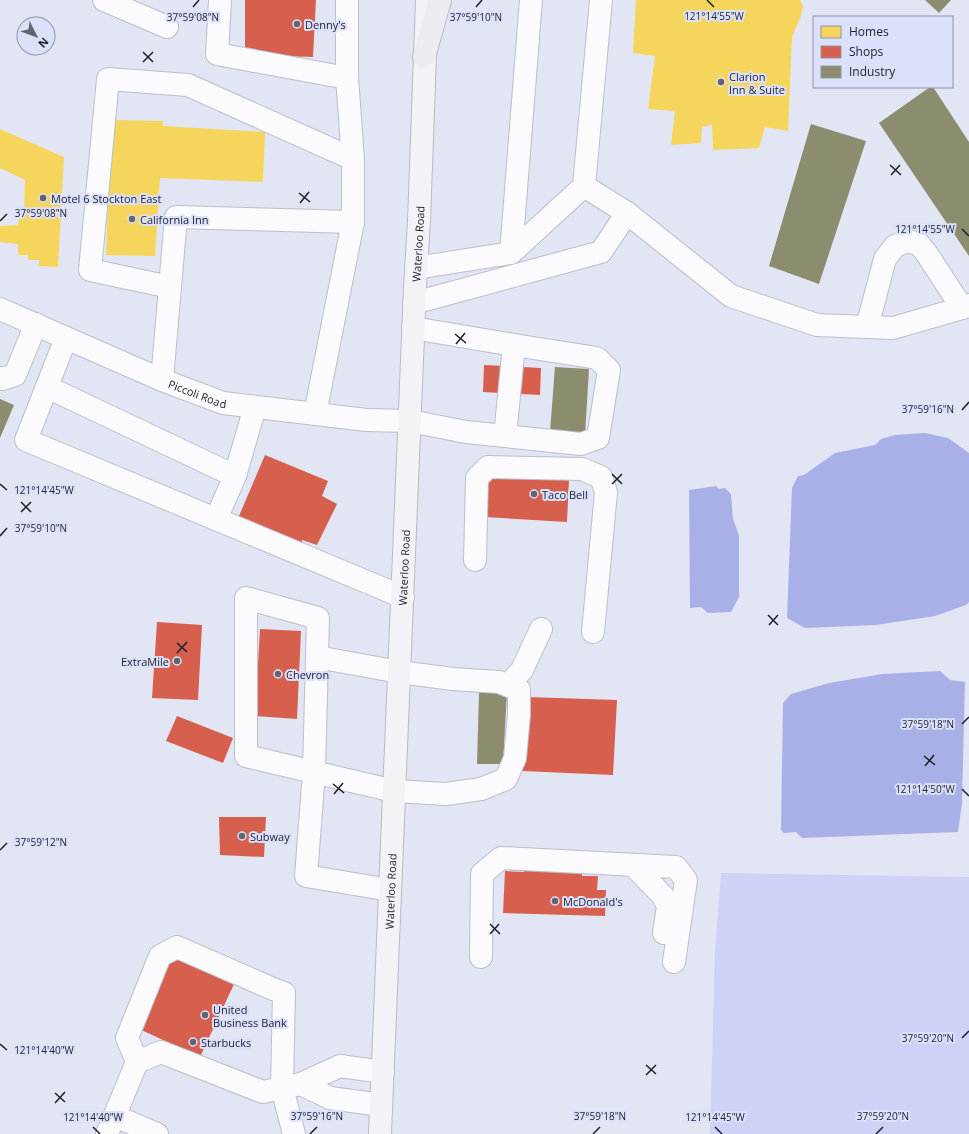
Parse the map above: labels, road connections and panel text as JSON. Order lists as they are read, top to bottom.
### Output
{
  "streets": {
    "main road": ["Waterloo Road"],
    "street": ["Piccoli Road"]
  },
  "crossings": [
    ["Waterloo Road", "Piccoli Road"]
  ],
  "places": [
    "Denny's",
    "Clarion Inn & Suite",
    "Motel 6 Stockton East",
    "California Inn",
    "Taco Bell",
    "ExtraMile",
    "Chevron",
    "Subway",
    "McDonald's",
    "United Business Bank",
    "Starbucks"
  ],
  "legend": ["Homes", "Shops", "Industry"],
  "north": "bottom right",
  "coordinates": [
    "121°14'55\"W",
    "37°59'08\"N",
    "37°59'10\"N",
    "37°59'16\"N",
    "121°14'45\"W",
    "37°59'18\"N",
    "121°14'50\"W",
    "37°59'12\"N",
    "37°59'20\"N",
    "121°14'40\"W"
  ]
}
